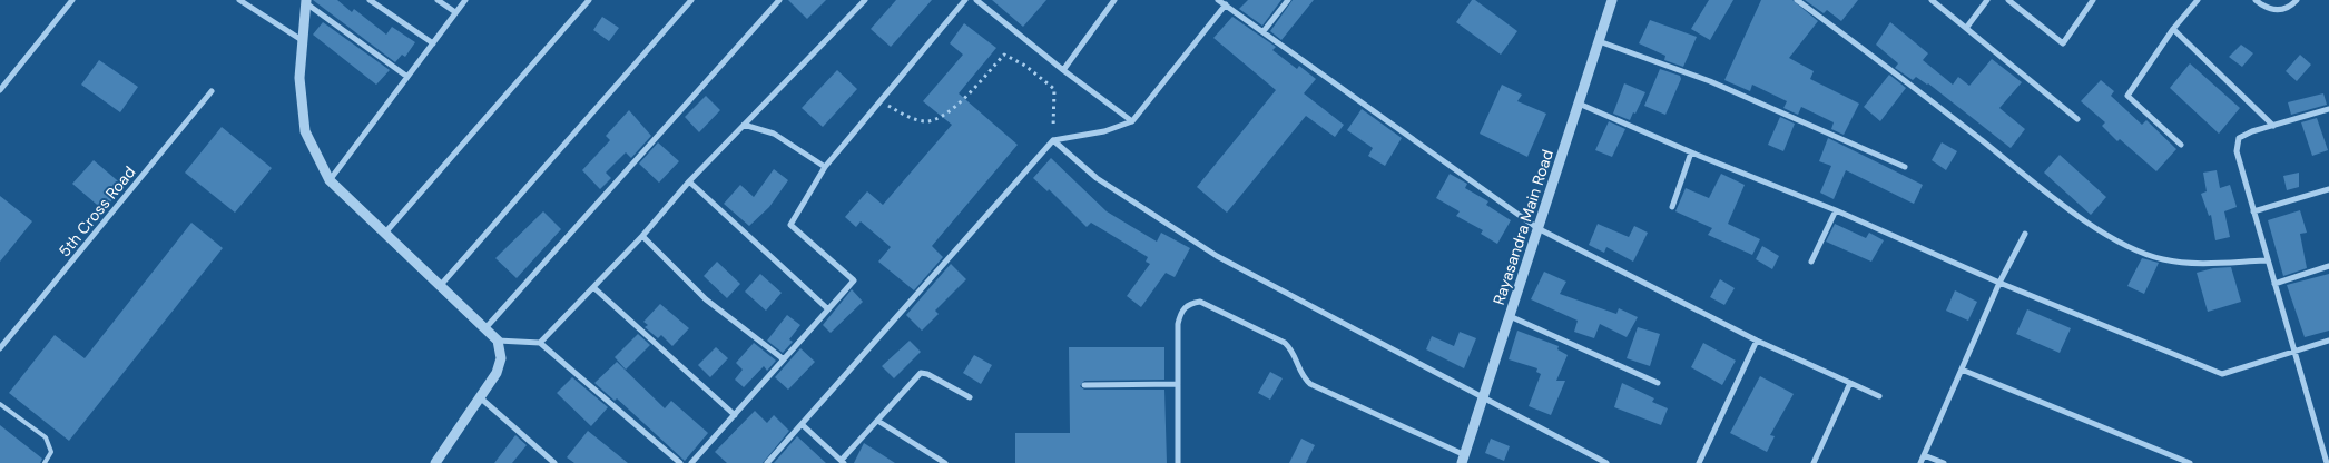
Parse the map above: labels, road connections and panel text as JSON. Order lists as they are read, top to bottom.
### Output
{
  "streets": {
    "street": ["5th Cross Road", "Rayasandra Main Road"]
  }
}
